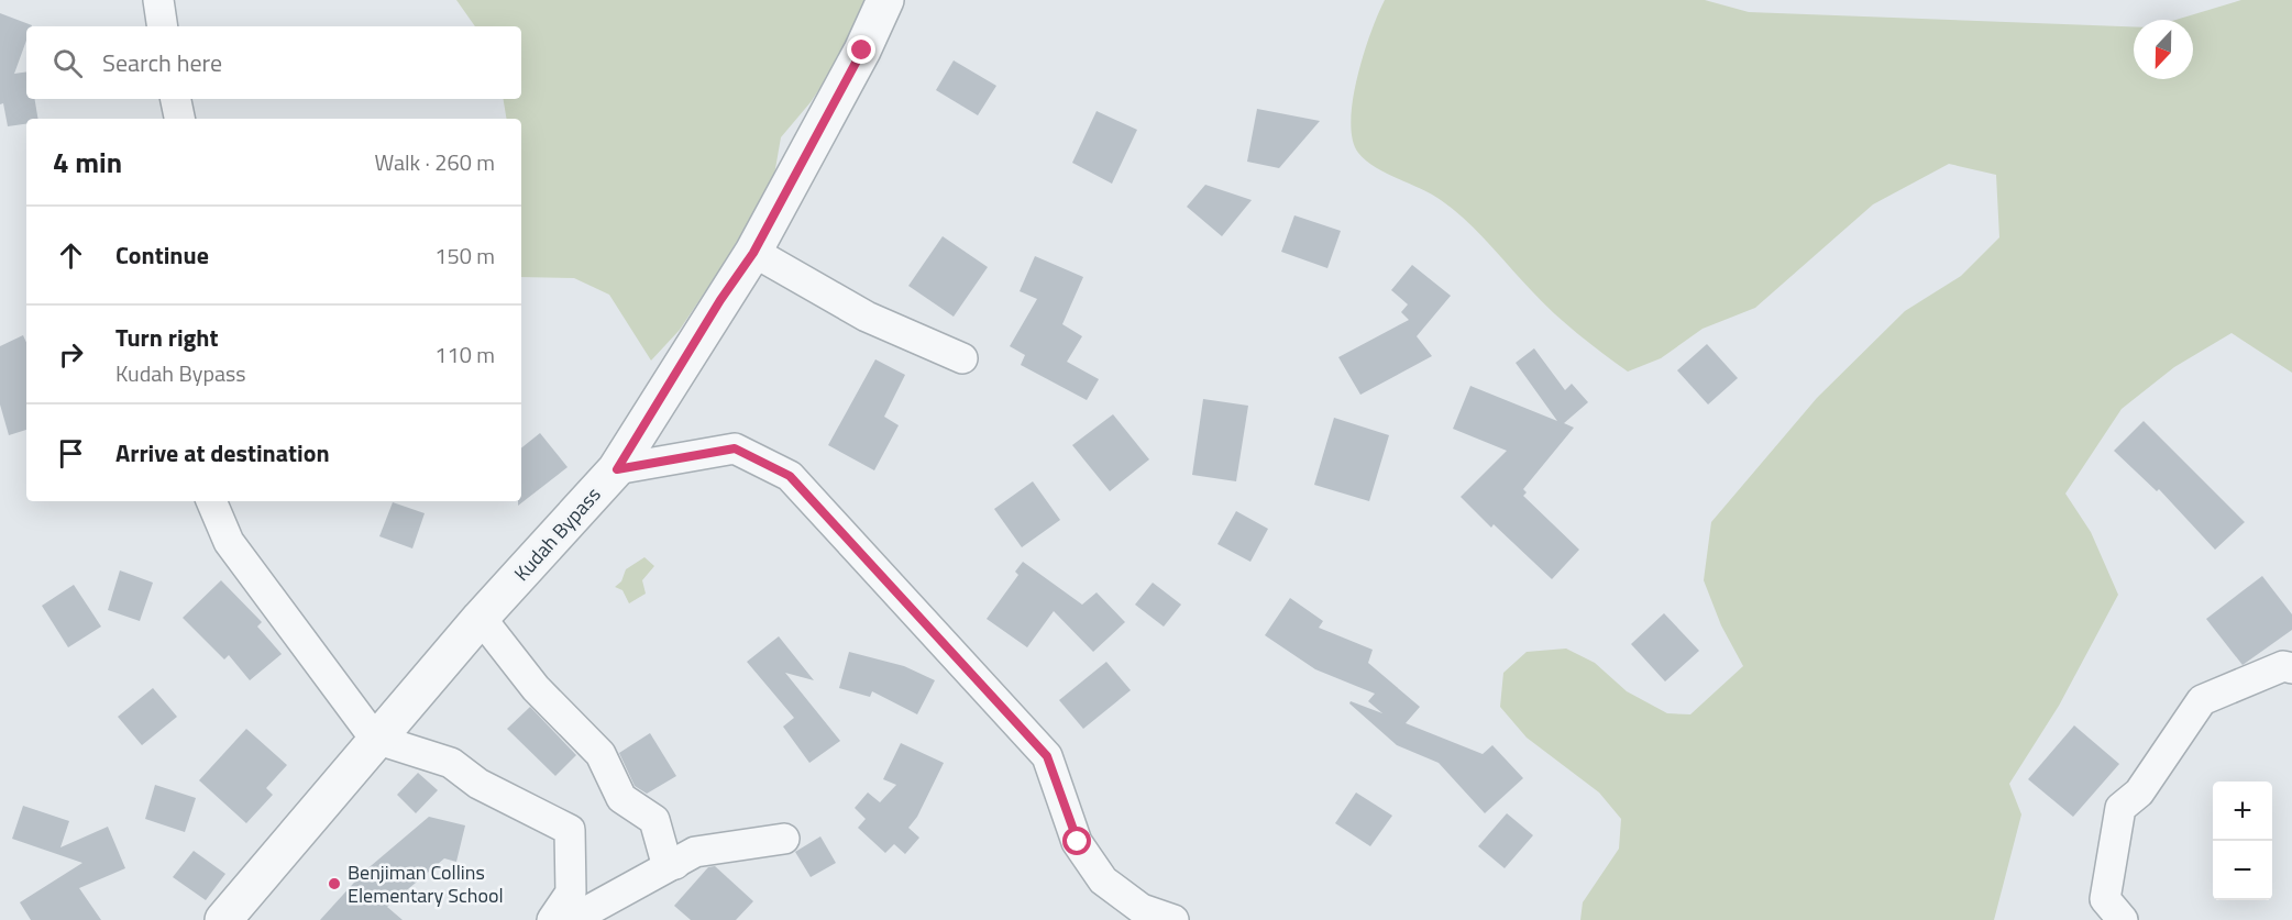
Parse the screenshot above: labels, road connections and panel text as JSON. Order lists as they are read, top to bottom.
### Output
{
  "streets": {
    "street": ["Kudah Bypass"]
  },
  "places": ["Benjiman Collins Elementary School"],
  "north": "bottom",
  "page": {
    "search": "Search here",
    "heading": ["4 min", "Walk · 260 m"],
    "list": [
      ["Continue", "150 m"],
      ["Turn right", "Kudah Bypass", "110 m"],
      "Arrive at destination"
    ],
    "map_buttons": ["+", "−"]
  }
}
